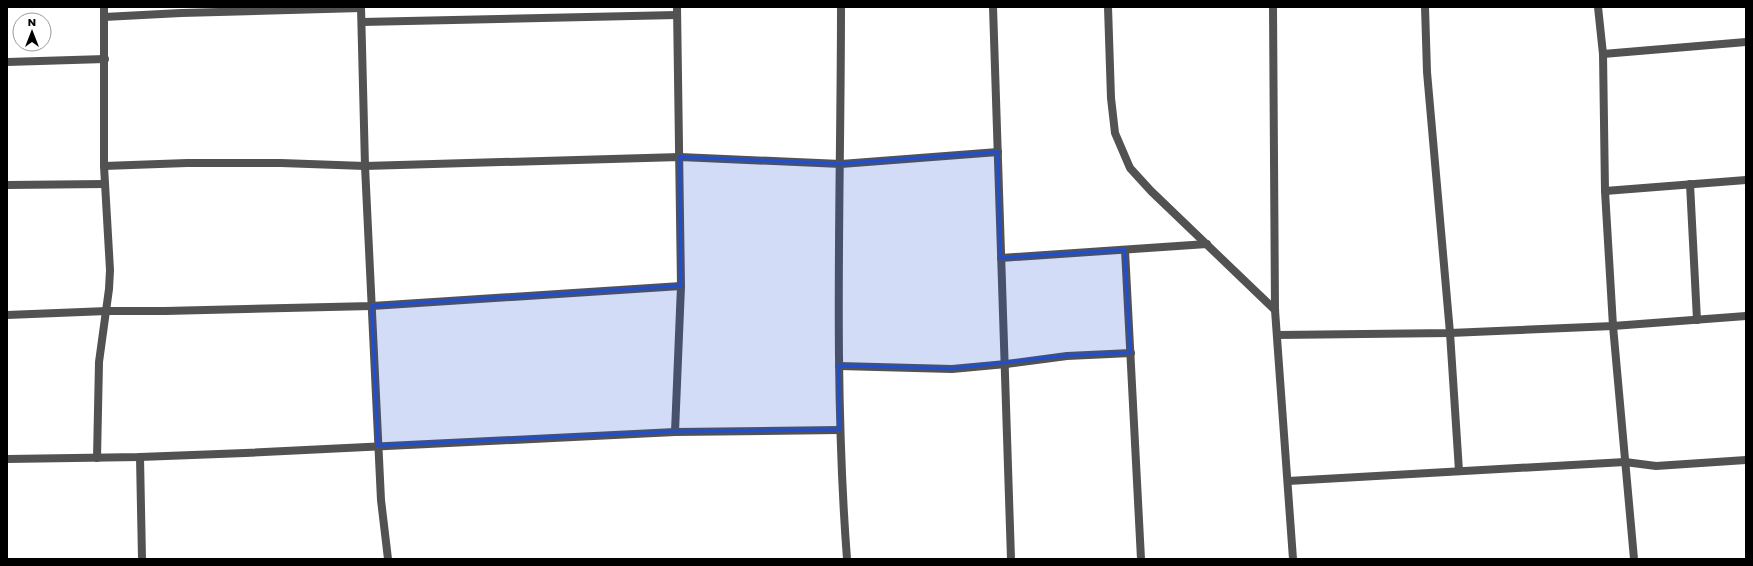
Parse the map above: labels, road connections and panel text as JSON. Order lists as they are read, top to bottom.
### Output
{
  "north": "top"
}
